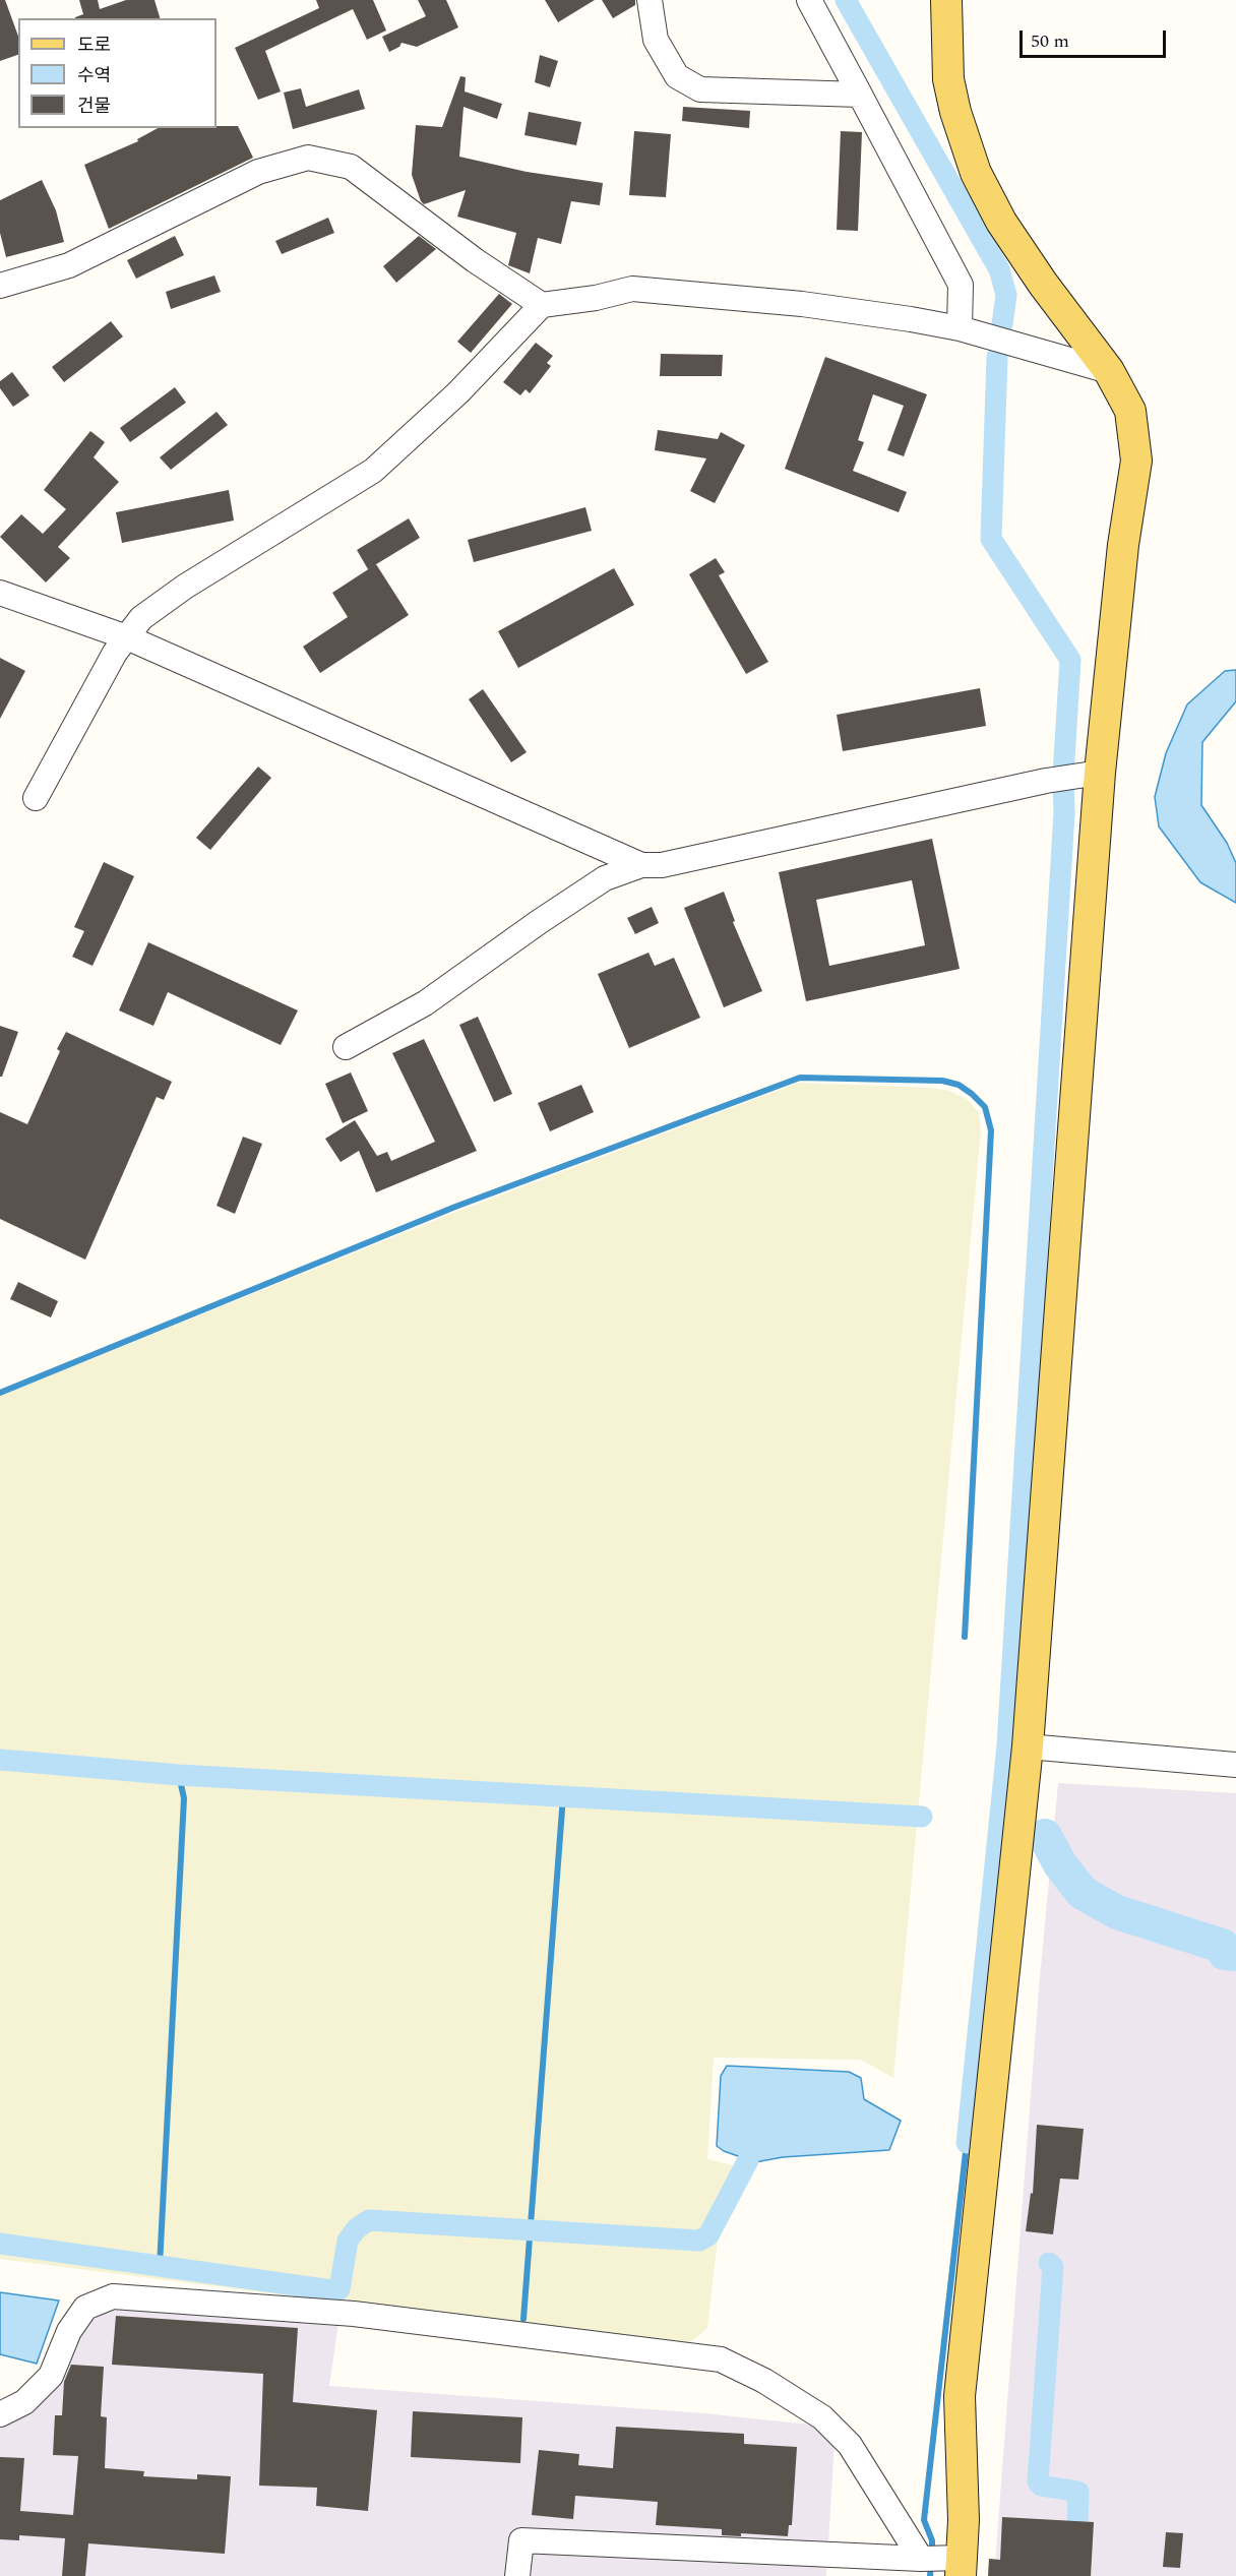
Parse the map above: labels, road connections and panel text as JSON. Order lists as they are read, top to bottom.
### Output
{
  "legend": ["도로", "수역", "건물"],
  "scale_bar": "50 m"
}
